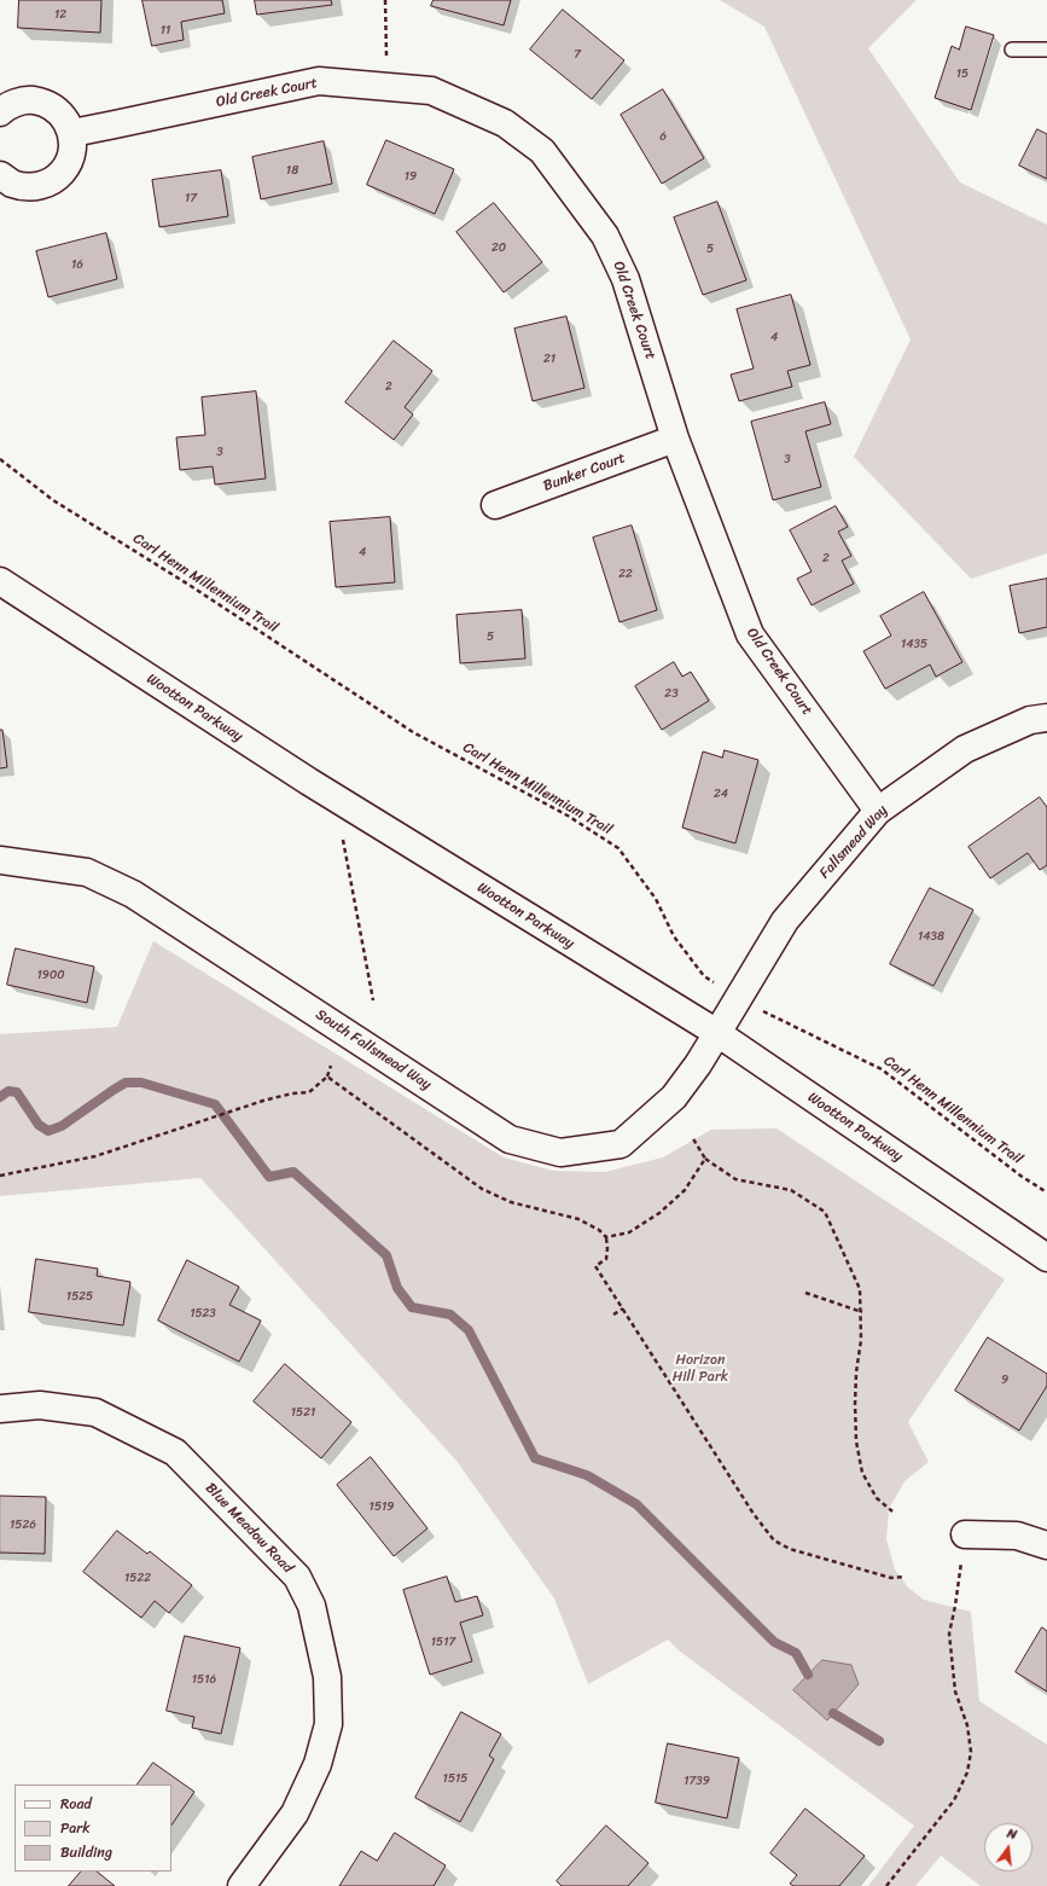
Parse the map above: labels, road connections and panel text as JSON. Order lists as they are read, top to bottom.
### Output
{
  "streets": {
    "street": [
      "Old Creek Court",
      "Bunker Court",
      "Wootton Parkway",
      "Fallsmead Way",
      "South Fallsmead Way",
      "Blue Meadow Road"
    ],
    "path": ["Carl Henn Millennium Trail"]
  },
  "crossings": [
    ["Old Creek Court", "Bunker Court"],
    ["Old Creek Court", "Fallsmead Way"],
    ["Carl Henn Millennium Trail", "Fallsmead Way"],
    ["Wootton Parkway", "Fallsmead Way"],
    ["Wootton Parkway", "South Fallsmead Way"],
    ["Fallsmead Way", "South Fallsmead Way"]
  ],
  "parks": ["Horizon Hill Park"],
  "house_numbers": [
    "12",
    "11",
    "7",
    "15",
    "6",
    "18",
    "19",
    "17",
    "20",
    "5",
    "16",
    "4",
    "21",
    "2",
    "3",
    "3",
    "4",
    "2",
    "22",
    "5",
    "1435",
    "23",
    "24",
    "1438",
    "1900",
    "1525",
    "1523",
    "9",
    "1521",
    "1519",
    "1526",
    "1522",
    "1517",
    "1516",
    "1515",
    "1739"
  ],
  "legend": ["Road", "Park", "Building"],
  "north": "top"
}
